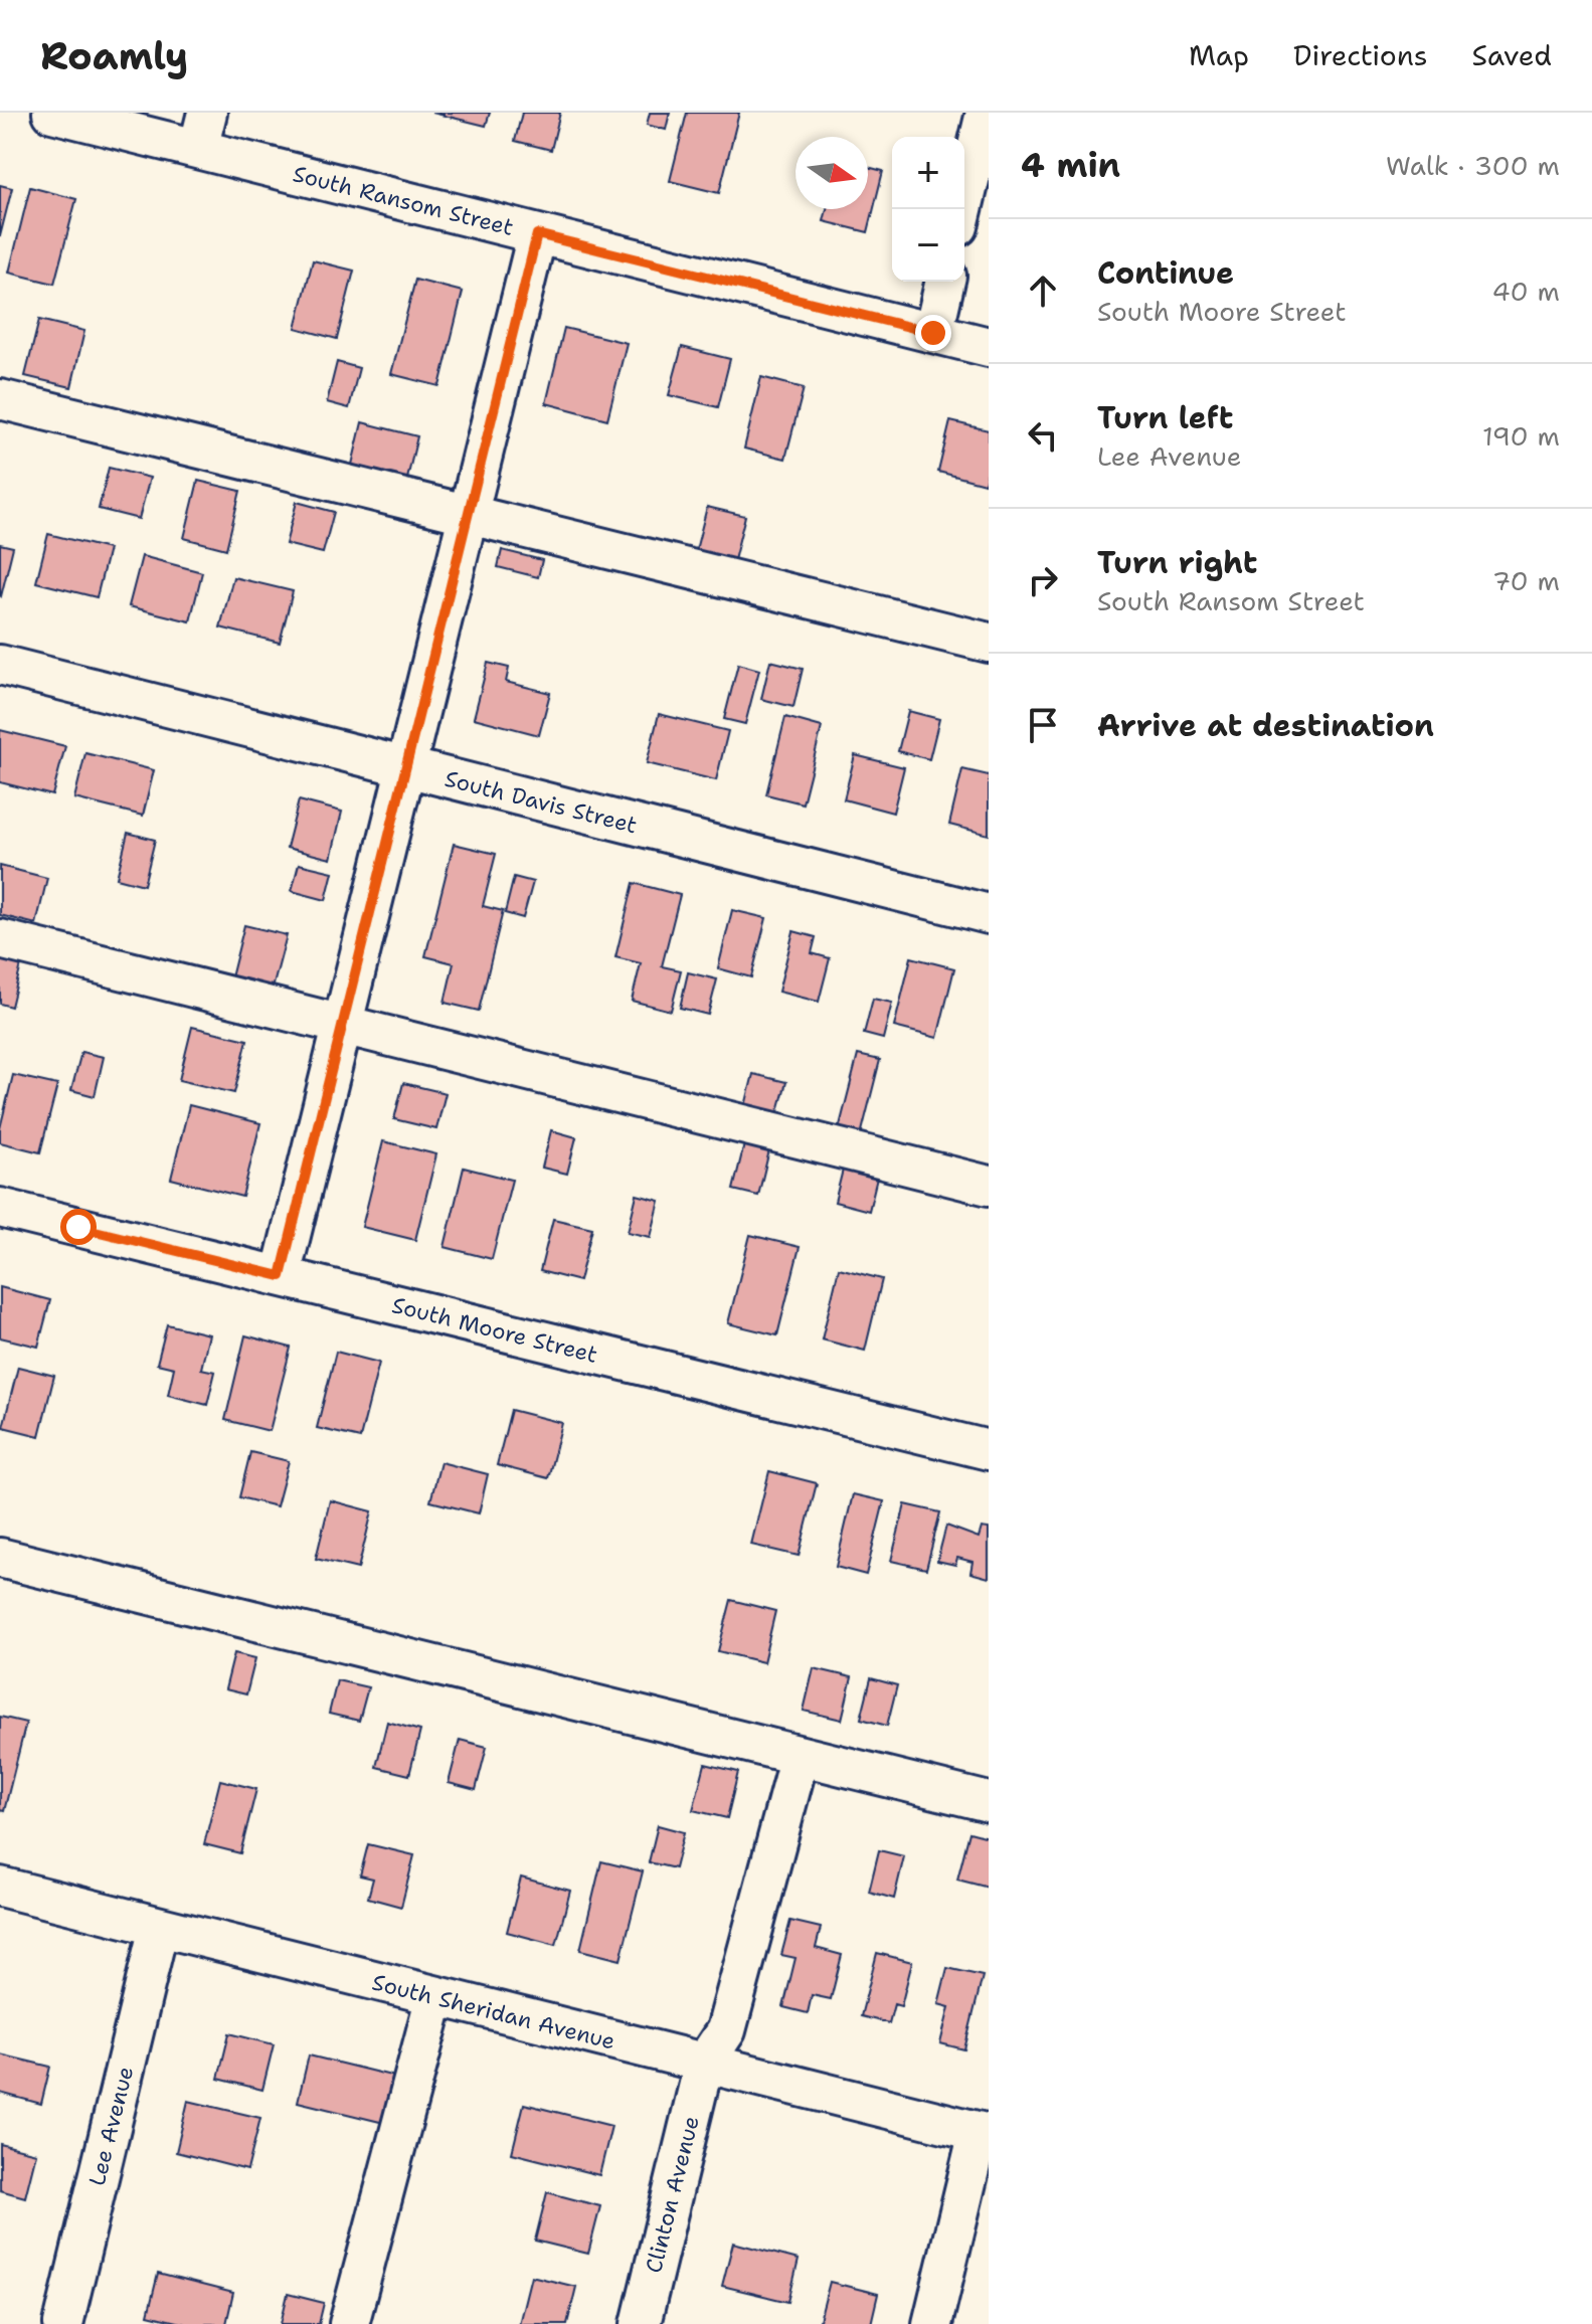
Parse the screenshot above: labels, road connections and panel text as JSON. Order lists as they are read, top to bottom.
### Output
{
  "streets": {
    "street": [
      "South Ransom Street",
      "South Davis Street",
      "South Moore Street",
      "South Sheridan Avenue",
      "Lee Avenue",
      "Clinton Avenue"
    ]
  },
  "crossings": [
    ["South Sheridan Avenue", "Lee Avenue"],
    ["South Sheridan Avenue", "Clinton Avenue"]
  ],
  "north": "right",
  "page": {
    "header": "Roamly",
    "nav": ["Map", "Directions", "Saved"],
    "heading": ["4 min", "Walk · 300 m"],
    "map_buttons": ["+", "−"],
    "list": [
      ["Continue", "South Moore Street", "40 m"],
      ["Turn left", "Lee Avenue", "190 m"],
      ["Turn right", "South Ransom Street", "70 m"],
      "Arrive at destination"
    ]
  }
}
